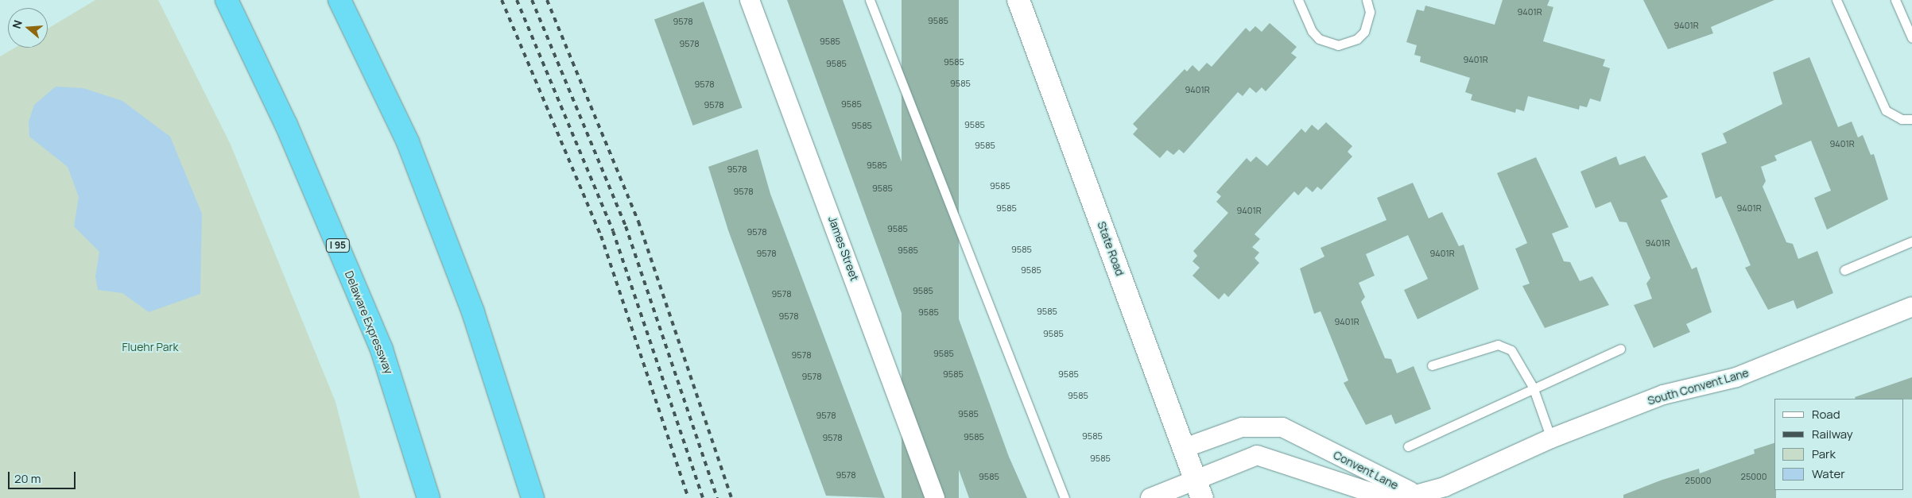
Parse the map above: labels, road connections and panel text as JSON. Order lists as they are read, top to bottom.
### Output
{
  "streets": {
    "highway": ["I 95", "Delaware Expressway"],
    "main road": ["State Road"],
    "street": ["James Street", "South Convent Lane", "Convent Lane"]
  },
  "crossings": [
    ["State Road", "Convent Lane"],
    ["South Convent Lane", "Convent Lane"]
  ],
  "parks": ["Fluehr Park"],
  "house_numbers": [
    "9401R",
    "9585",
    "9578",
    "9401R",
    "9585",
    "9578",
    "9401R",
    "9585",
    "9585",
    "9585",
    "9578",
    "9401R",
    "9585",
    "9578",
    "9585",
    "9585",
    "9401R",
    "9585",
    "9585",
    "9578",
    "9585",
    "9585",
    "9578",
    "9585",
    "9401R",
    "9401R",
    "9585",
    "9578",
    "9401R",
    "9585",
    "9585",
    "9578",
    "9401R",
    "9585",
    "9585",
    "9578",
    "9585",
    "9585",
    "9578",
    "9401R",
    "9585",
    "9585",
    "9578",
    "9585",
    "9585",
    "9578",
    "9585",
    "9585",
    "9578",
    "9585",
    "9585",
    "9578",
    "9585",
    "9578",
    "9585",
    "25000",
    "25000"
  ],
  "legend": [
    "Road",
    "Railway",
    "Park",
    "Water"
  ],
  "scale_bar": "20 m",
  "north": "left"
}
